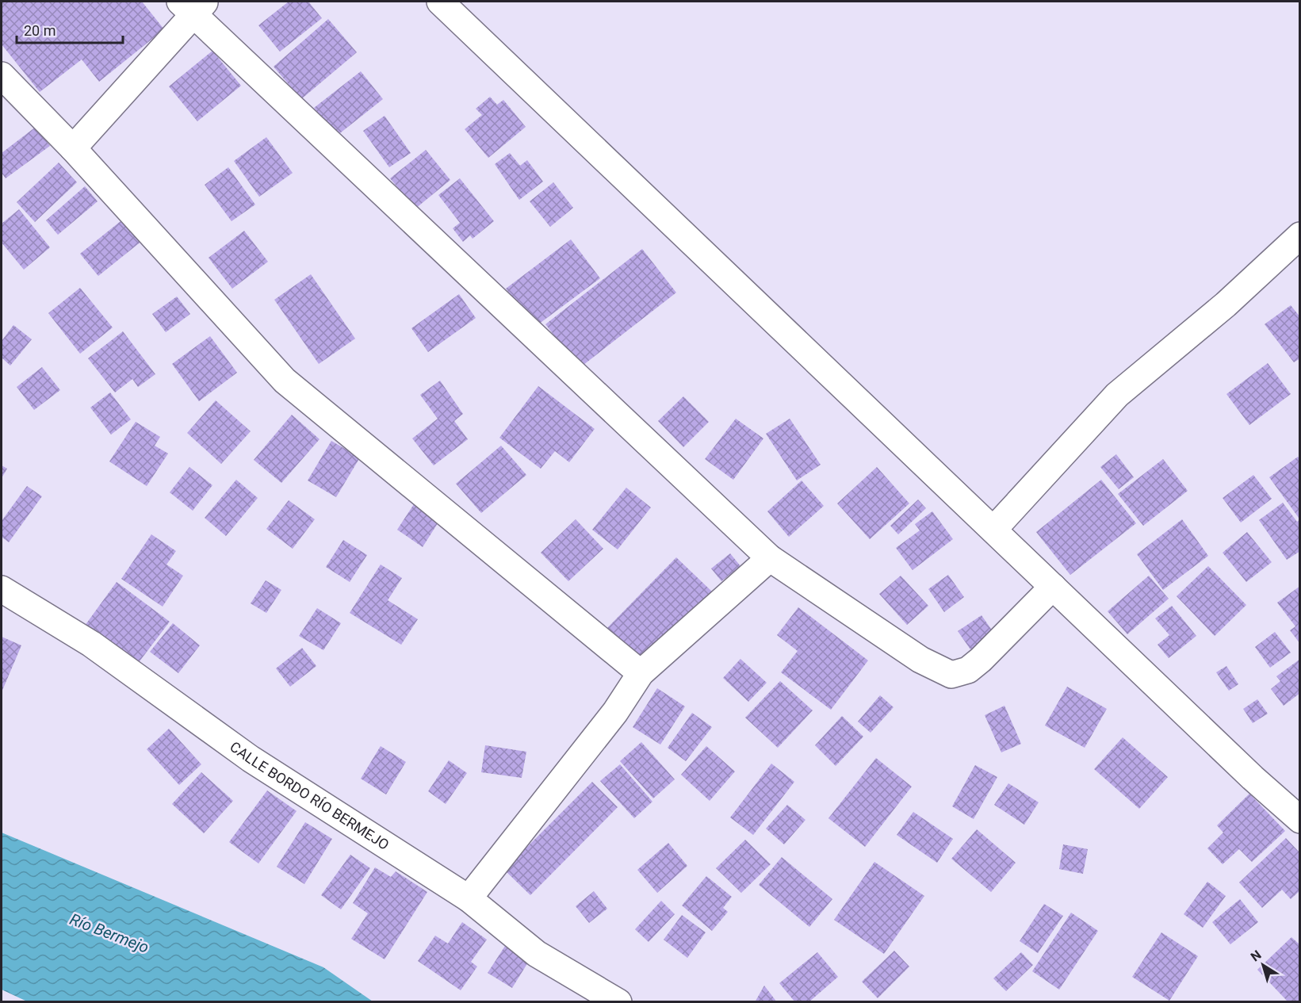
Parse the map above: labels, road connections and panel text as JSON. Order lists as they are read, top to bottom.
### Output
{
  "streets": {
    "street": ["CALLE BORDO RÍO BERMEJO"]
  },
  "water": ["Río Bermejo"],
  "scale_bar": "20 m",
  "north": "top left"
}
